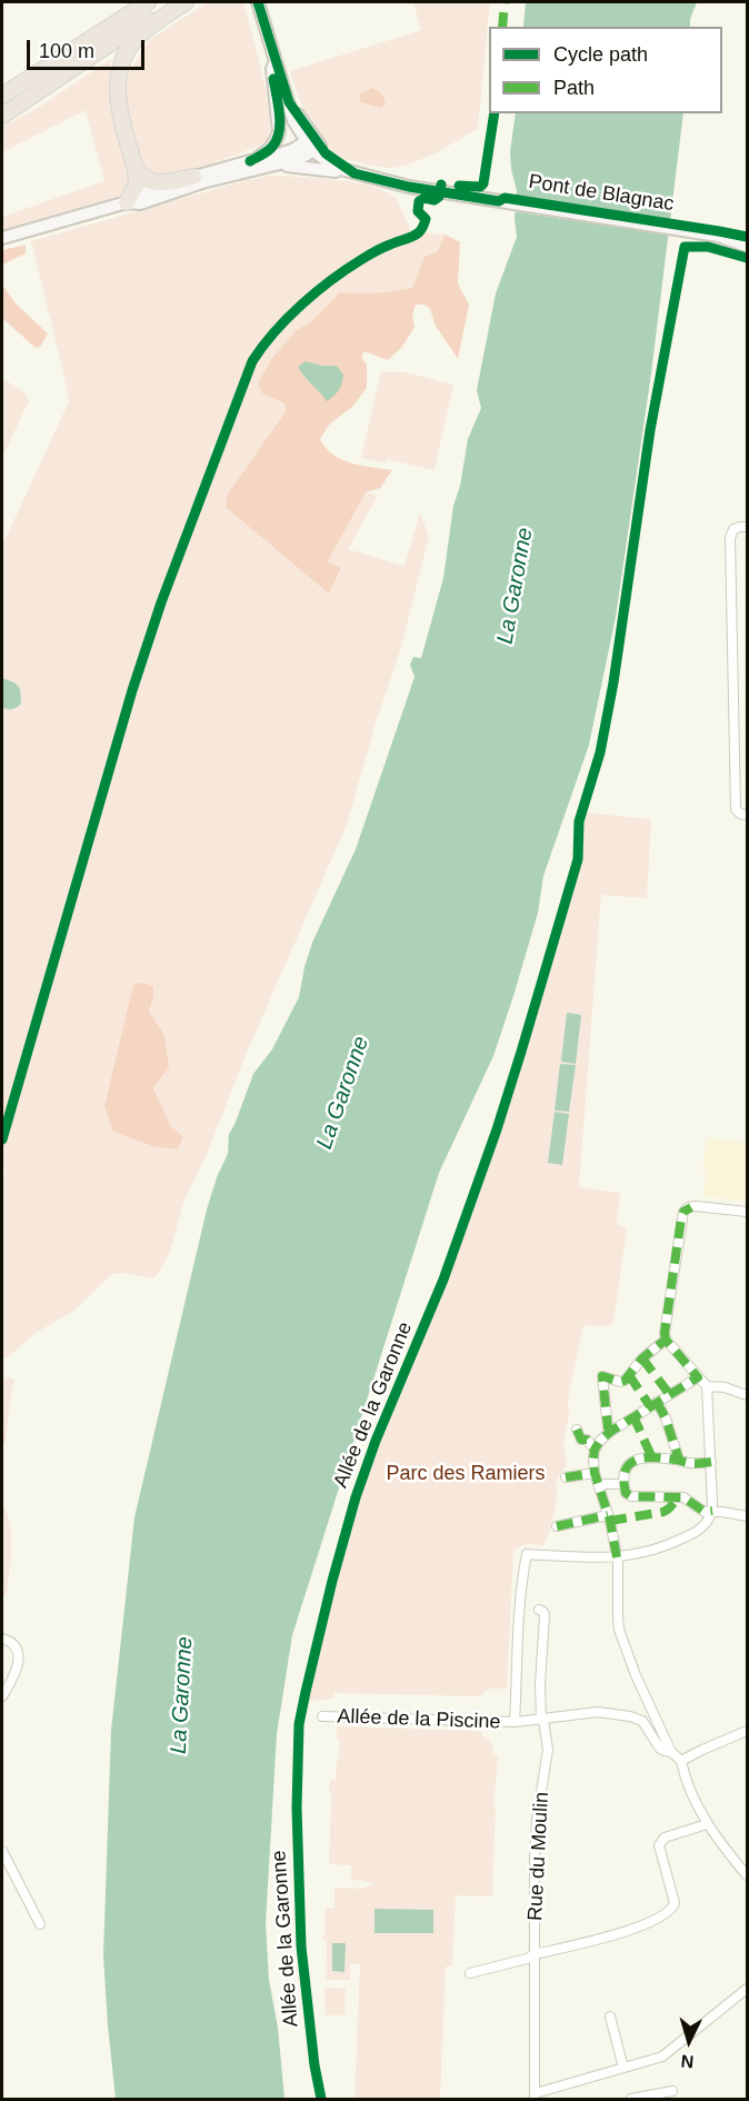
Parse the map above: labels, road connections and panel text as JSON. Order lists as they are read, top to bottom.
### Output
{
  "streets": {
    "main road": ["Pont de Blagnac"],
    "street": ["Allée de la Piscine", "Rue du Moulin"],
    "cycle path": ["Allée de la Garonne"]
  },
  "crossings": [
    ["Allée de la Piscine", "Rue du Moulin"]
  ],
  "water": ["La Garonne"],
  "parks": ["Parc des Ramiers"],
  "legend": ["Cycle path", "Path"],
  "scale_bar": "100 m",
  "north": "bottom"
}
